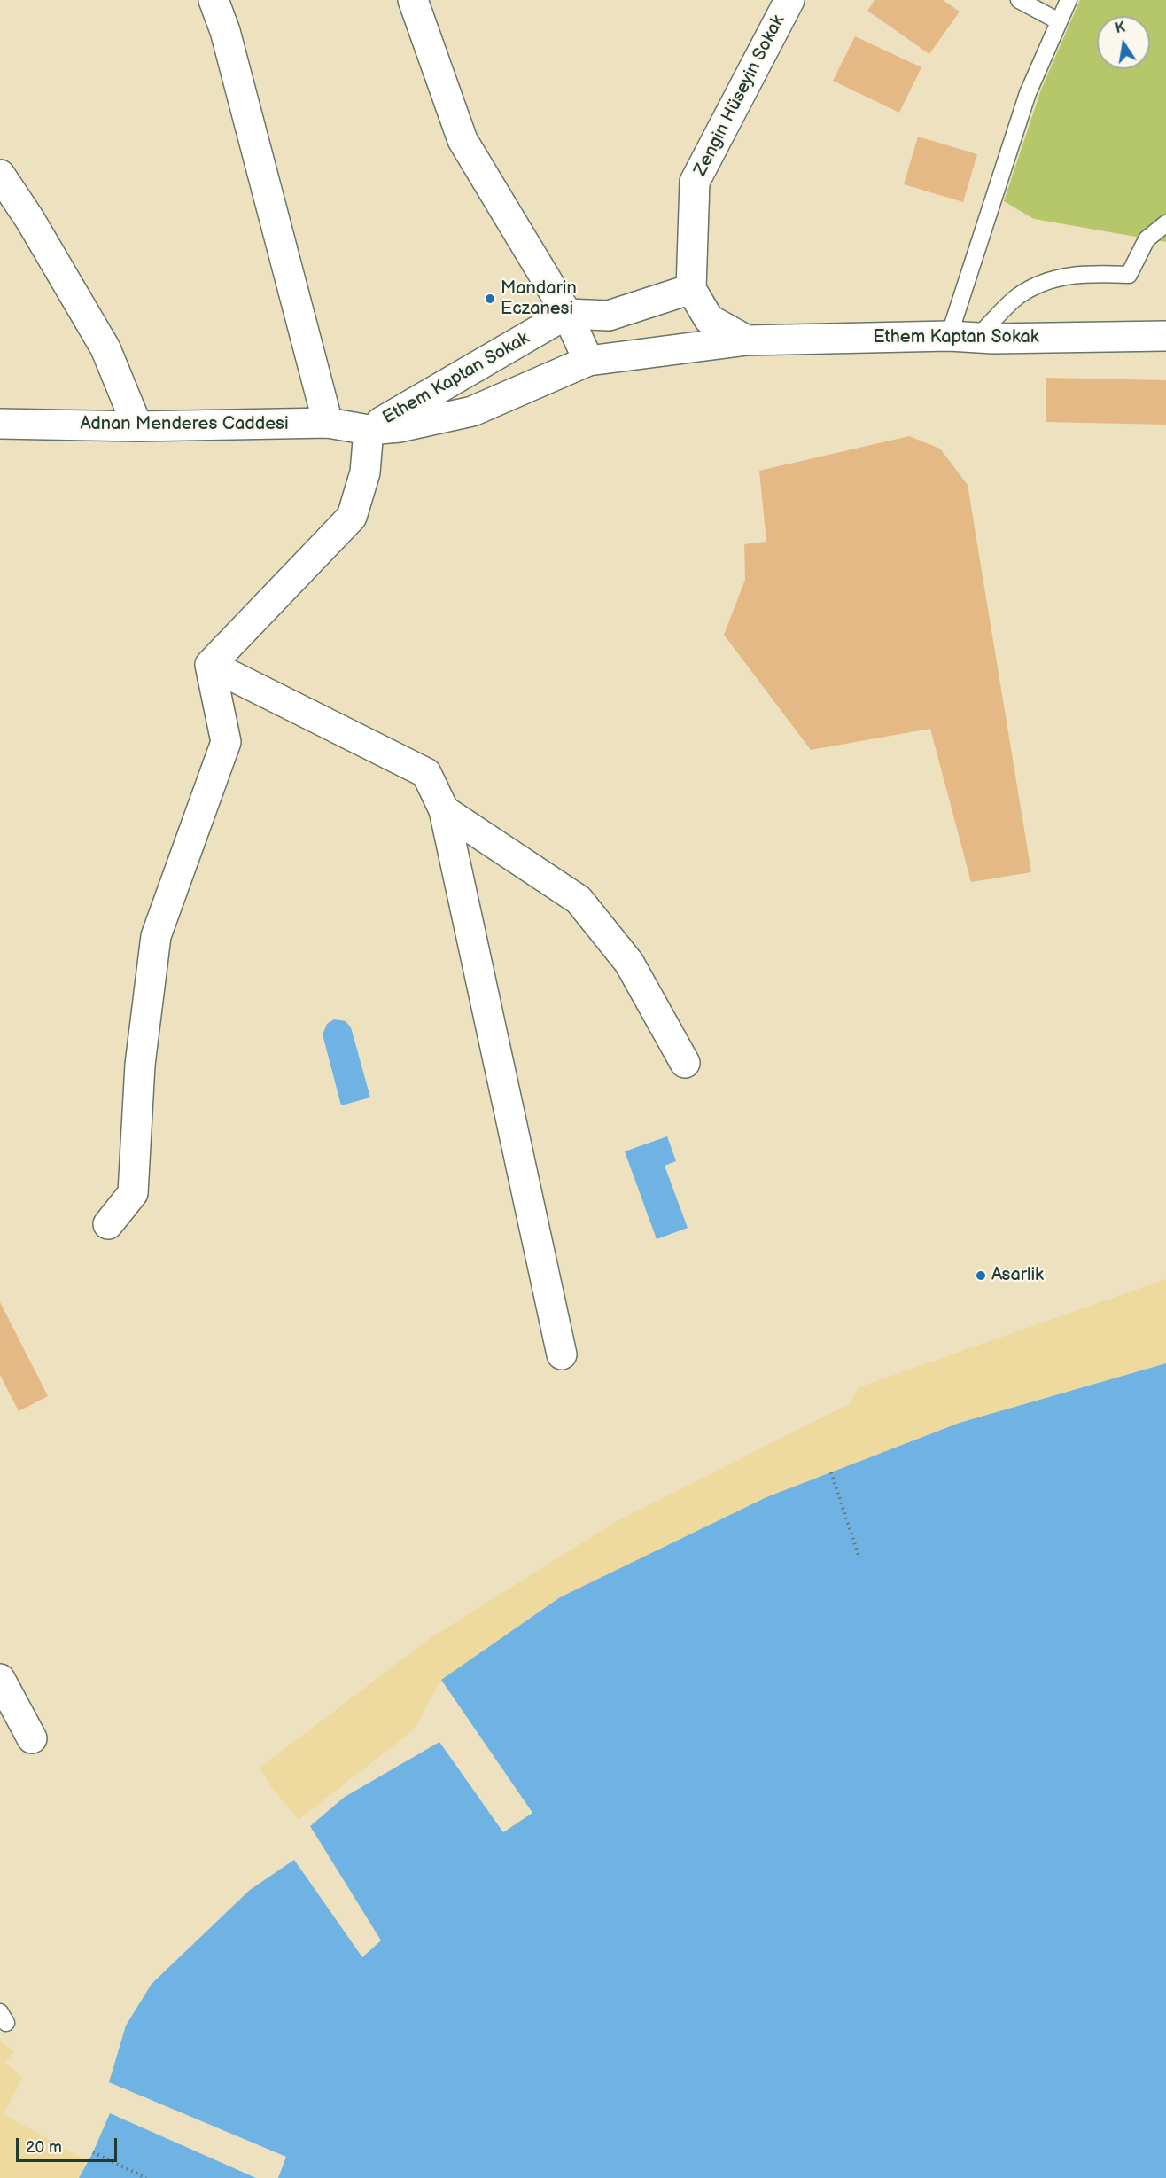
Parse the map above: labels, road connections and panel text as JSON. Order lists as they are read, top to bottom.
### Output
{
  "streets": {
    "street": ["Zengin Hüseyin Sokak", "Ethem Kaptan Sokak", "Adnan Menderes Caddesi"]
  },
  "crossings": [
    ["Ethem Kaptan Sokak", "Adnan Menderes Caddesi"]
  ],
  "places": ["Mandarin Eczanesi", "Asarlik"],
  "scale_bar": "20 m",
  "north": "top"
}
